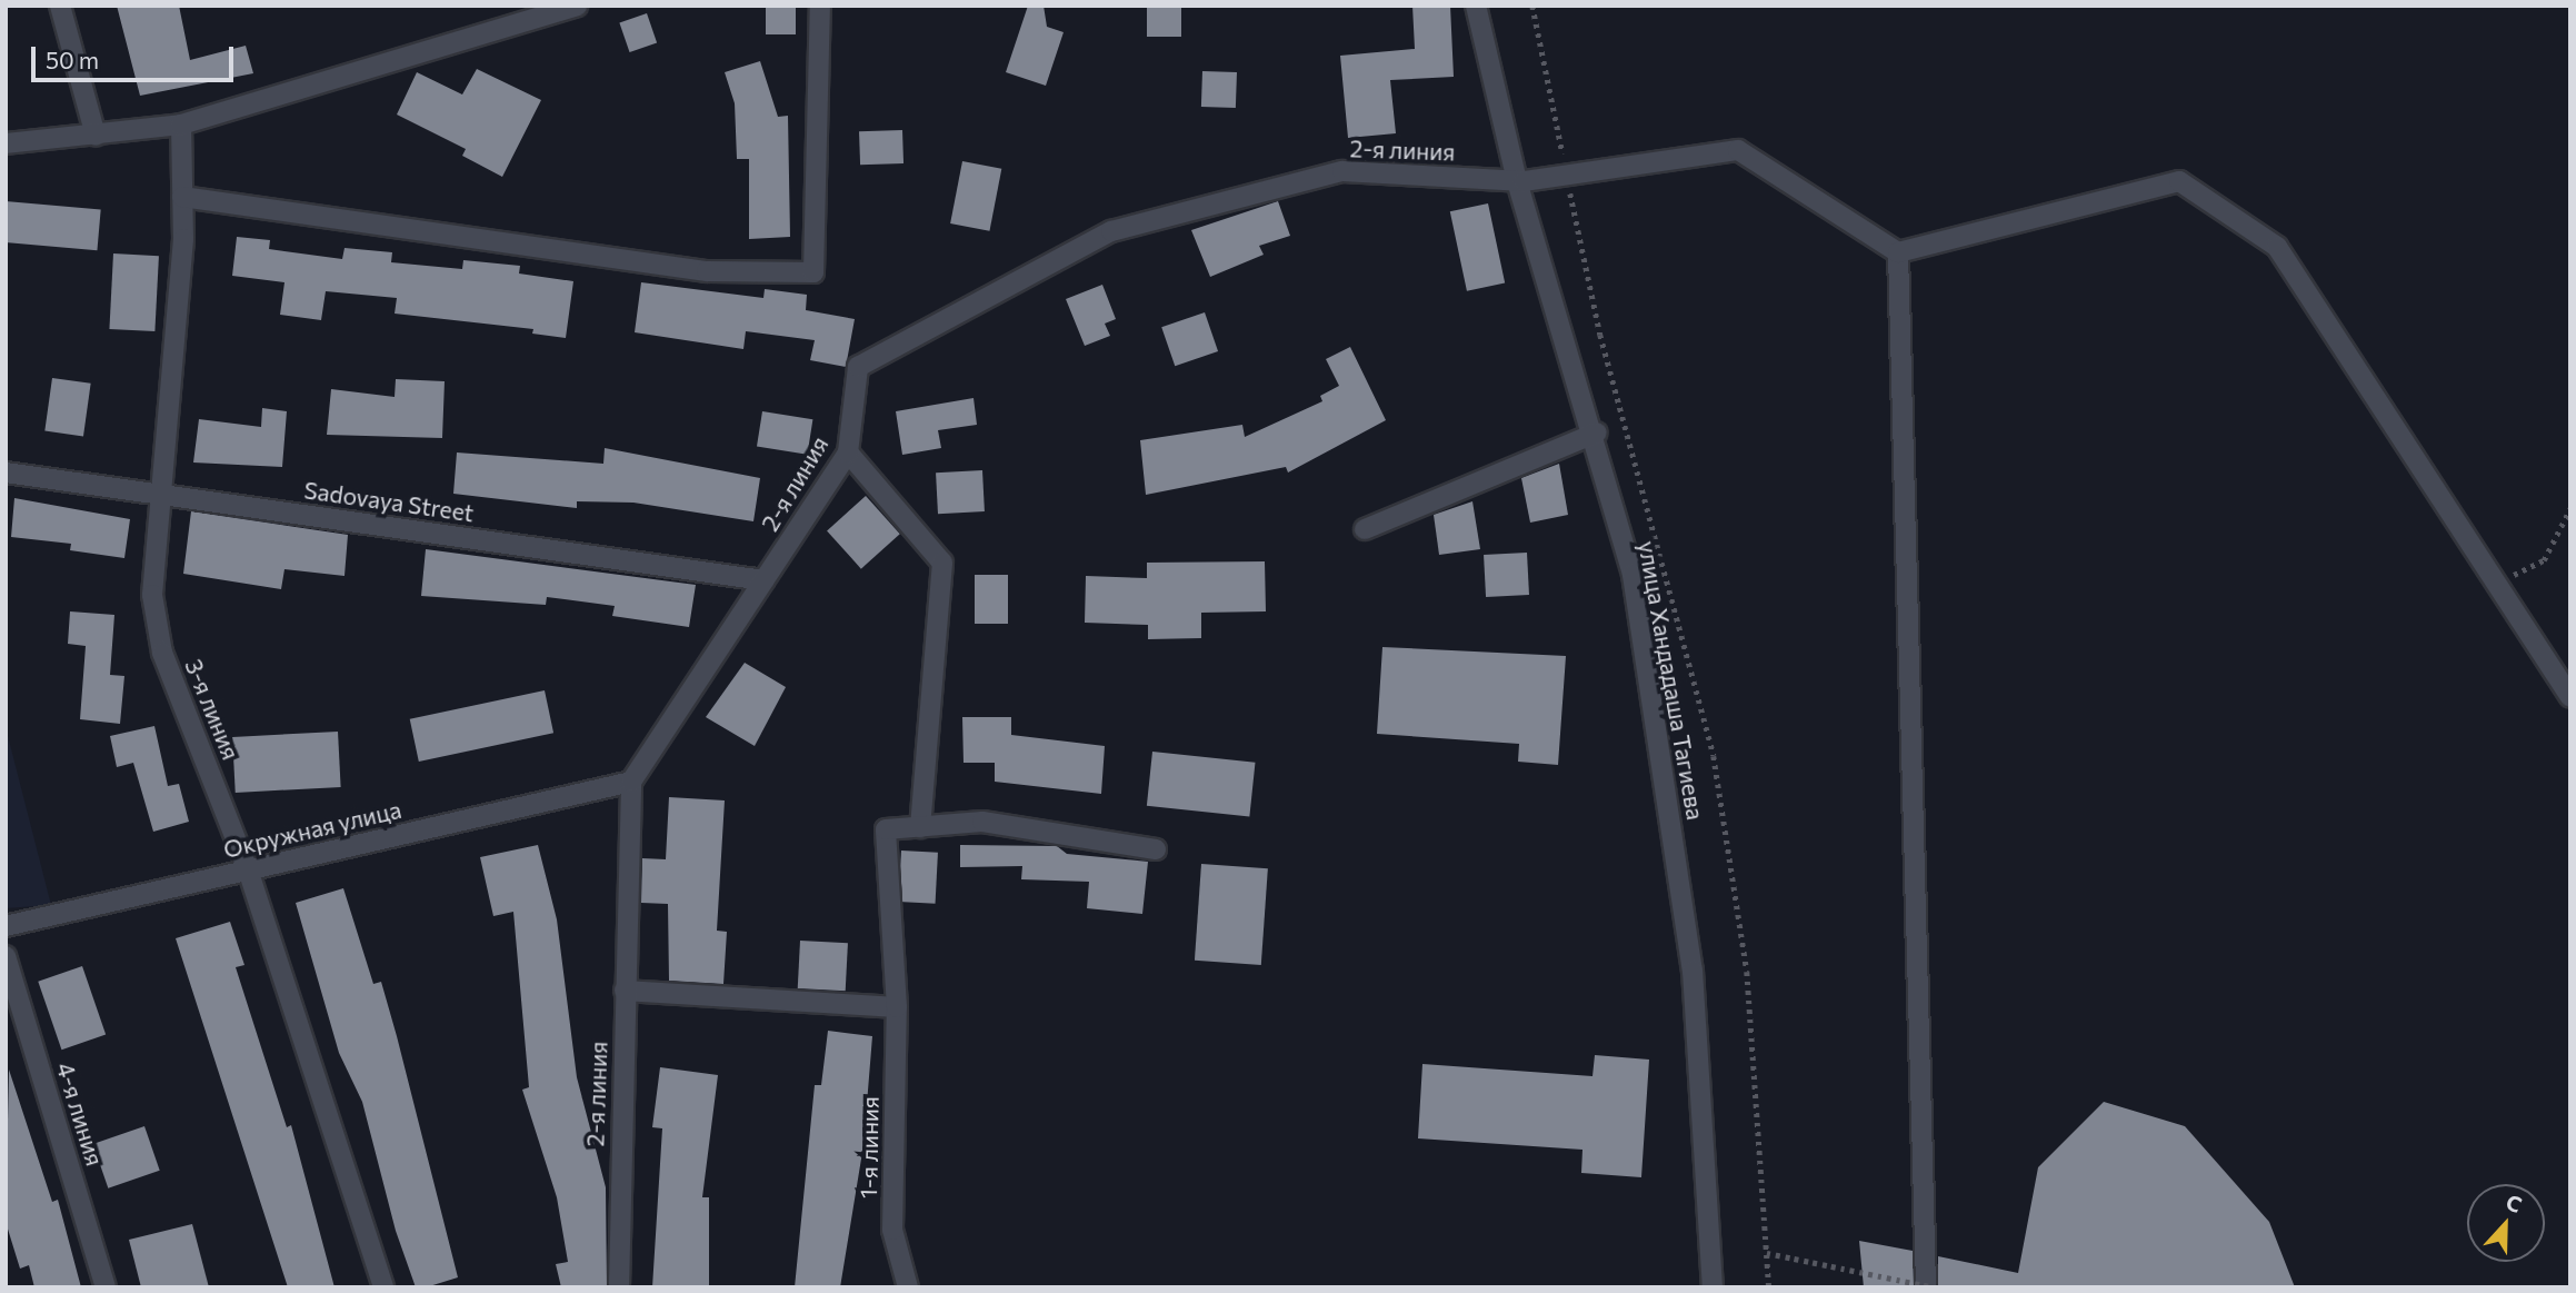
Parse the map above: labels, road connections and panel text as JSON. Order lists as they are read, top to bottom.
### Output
{
  "streets": {
    "street": [
      "2-я линия",
      "Sadovaya Street",
      "улица Хандадаша Тагиева",
      "3-я линия",
      "Окружная улица",
      "4-я линия",
      "1-я линия"
    ]
  },
  "crossings": [
    ["2-я линия", "Sadovaya Street"],
    ["2-я линия", "улица Хандадаша Тагиева"],
    ["2-я линия", "Окружная улица"],
    ["Sadovaya Street", "3-я линия"],
    ["3-я линия", "Окружная улица"]
  ],
  "scale_bar": "50 m",
  "north": "top"
}
